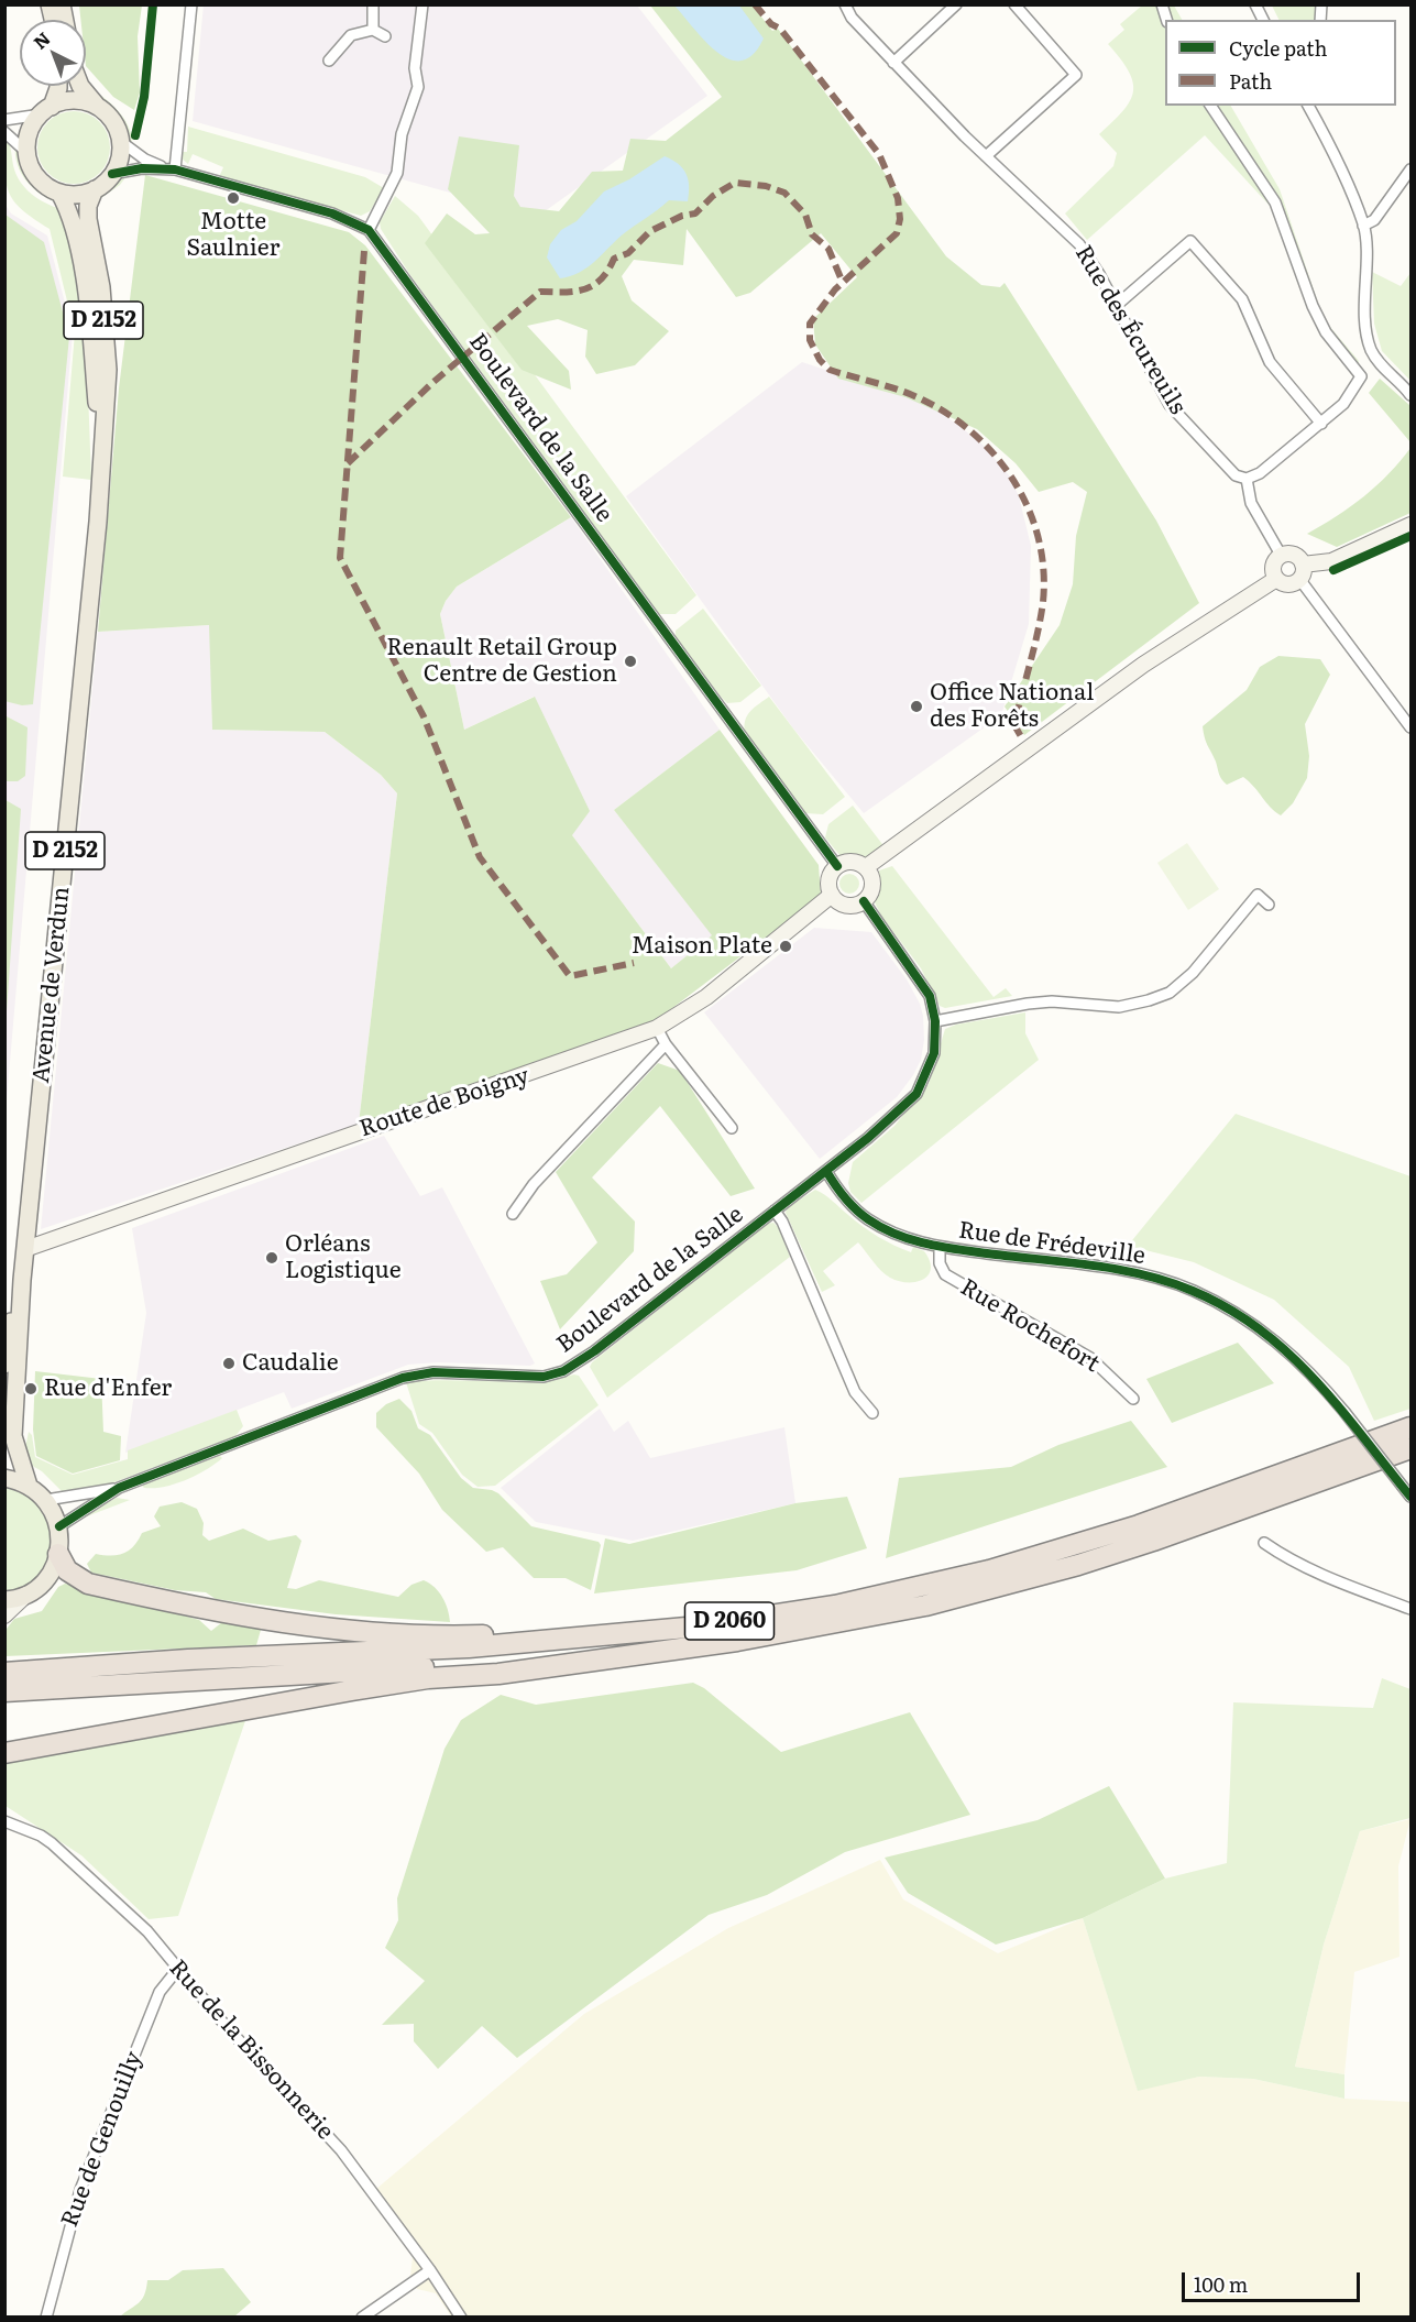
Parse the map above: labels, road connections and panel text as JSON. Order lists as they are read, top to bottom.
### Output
{
  "streets": {
    "highway": ["D 2060"],
    "main road": ["D 2152", "Avenue de Verdun"],
    "street": [
      "Rue des Écureuils",
      "Boulevard de la Salle",
      "Route de Boigny",
      "Rue de Frédeville",
      "Rue Rochefort",
      "Rue de la Bissonnerie",
      "Rue de Genouilly"
    ]
  },
  "crossings": [
    ["Boulevard de la Salle", "Avenue de Verdun"],
    ["Boulevard de la Salle", "Route de Boigny"],
    ["Boulevard de la Salle", "Rue de Frédeville"],
    ["Avenue de Verdun", "Route de Boigny"],
    ["Rue de Frédeville", "Rue Rochefort"],
    ["Rue de la Bissonnerie", "Rue de Genouilly"]
  ],
  "places": [
    "Motte Saulnier",
    "Renault Retail Group Centre de Gestion",
    "Office National des Forêts",
    "Maison Plate",
    "Orléans Logistique",
    "Caudalie",
    "Rue d'Enfer"
  ],
  "legend": ["Cycle path", "Path"],
  "scale_bar": "100 m",
  "north": "top left"
}
